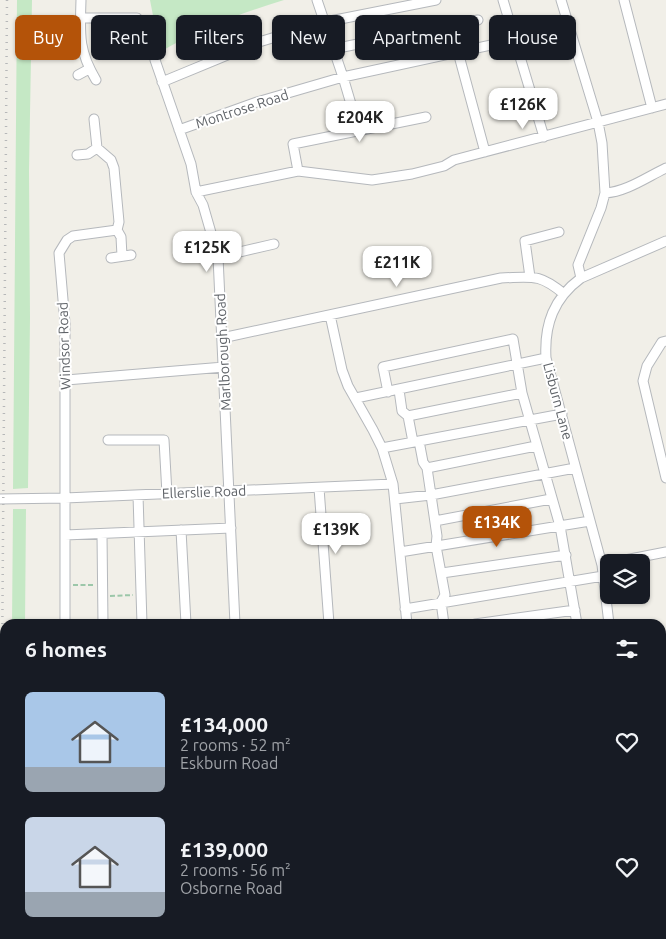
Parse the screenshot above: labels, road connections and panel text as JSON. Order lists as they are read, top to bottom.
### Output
{
  "streets": {
    "street": [
      "Montrose Road",
      "Windsor Road",
      "Marlborough Road",
      "Lisburn Lane",
      "Ellerslie Road"
    ]
  },
  "crossings": [
    ["Montrose Road", "Marlborough Road"],
    ["Windsor Road", "Ellerslie Road"],
    ["Marlborough Road", "Ellerslie Road"]
  ],
  "page": {
    "chip": [
      "Buy",
      "Rent",
      "Filters",
      "New",
      "Apartment",
      "House"
    ],
    "price": [
      "£126K",
      "£204K",
      "£125K",
      "£211K",
      "£134K",
      "£139K"
    ],
    "heading": "6 homes",
    "list": [
      {
        "name": "£134,000",
        "note": "2 rooms · 52 m² · Eskburn Road"
      },
      {
        "name": "£139,000",
        "note": "2 rooms · 56 m² · Osborne Road"
      }
    ]
  }
}
